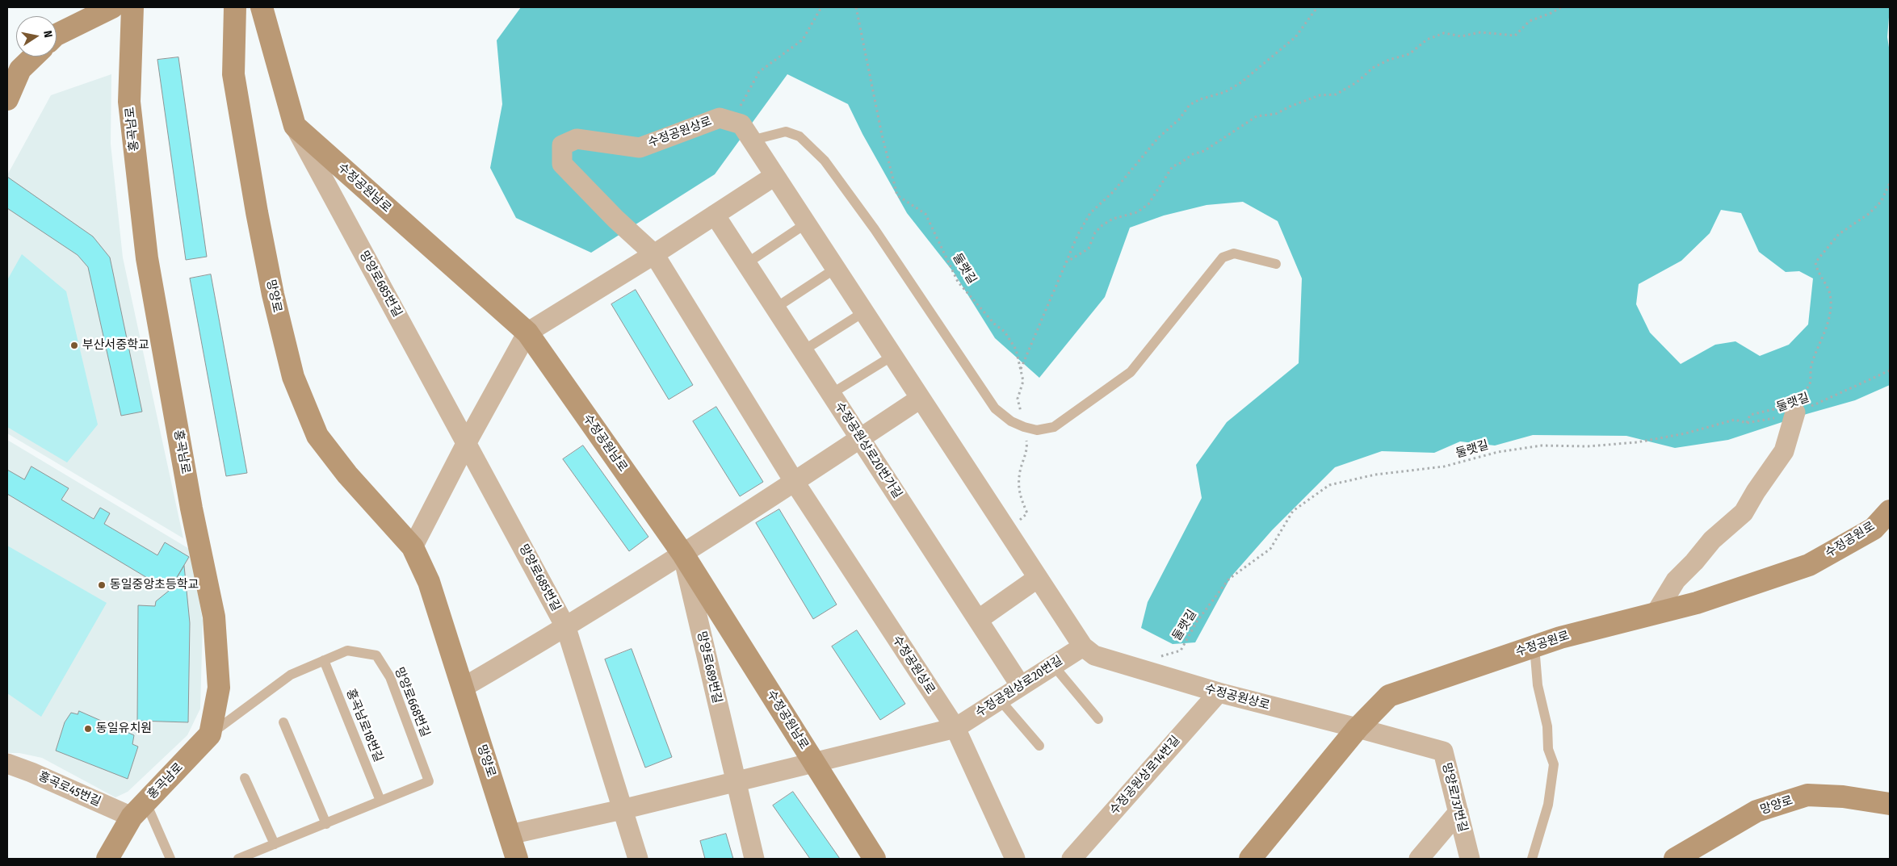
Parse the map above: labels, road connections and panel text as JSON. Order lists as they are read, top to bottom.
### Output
{
  "streets": {
    "street": [
      "홍곡남로",
      "수정공원상로",
      "수정공원남로",
      "망양로685번길",
      "망양로",
      "수정공원상로20번가길",
      "수정공원로",
      "망양로689번길",
      "수정공원상로20번길",
      "수정공원상로14번길",
      "홍곡로45번길",
      "망양로737번길"
    ],
    "lane": ["망양로668번길", "홍곡남로18번길"],
    "path": ["둘랫길"]
  },
  "crossings": [
    ["홍곡남로", "망양로668번길"],
    ["홍곡남로", "홍곡로45번길"],
    ["수정공원상로", "수정공원남로"],
    ["수정공원상로", "둘랫길"],
    ["수정공원상로", "수정공원로"],
    ["수정공원상로", "수정공원상로20번길"],
    ["수정공원상로", "수정공원상로14번길"],
    ["수정공원상로", "망양로737번길"],
    ["수정공원남로", "망양로685번길"],
    ["수정공원남로", "망양로689번길"],
    ["수정공원남로", "수정공원상로20번길"],
    ["수정공원상로20번가길", "수정공원상로20번길"],
    ["수정공원로", "망양로737번길"],
    ["망양로668번길", "홍곡남로18번길"]
  ],
  "places": ["부산서중학교", "동일중앙초등학교", "동일유치원"],
  "north": "right"
}
